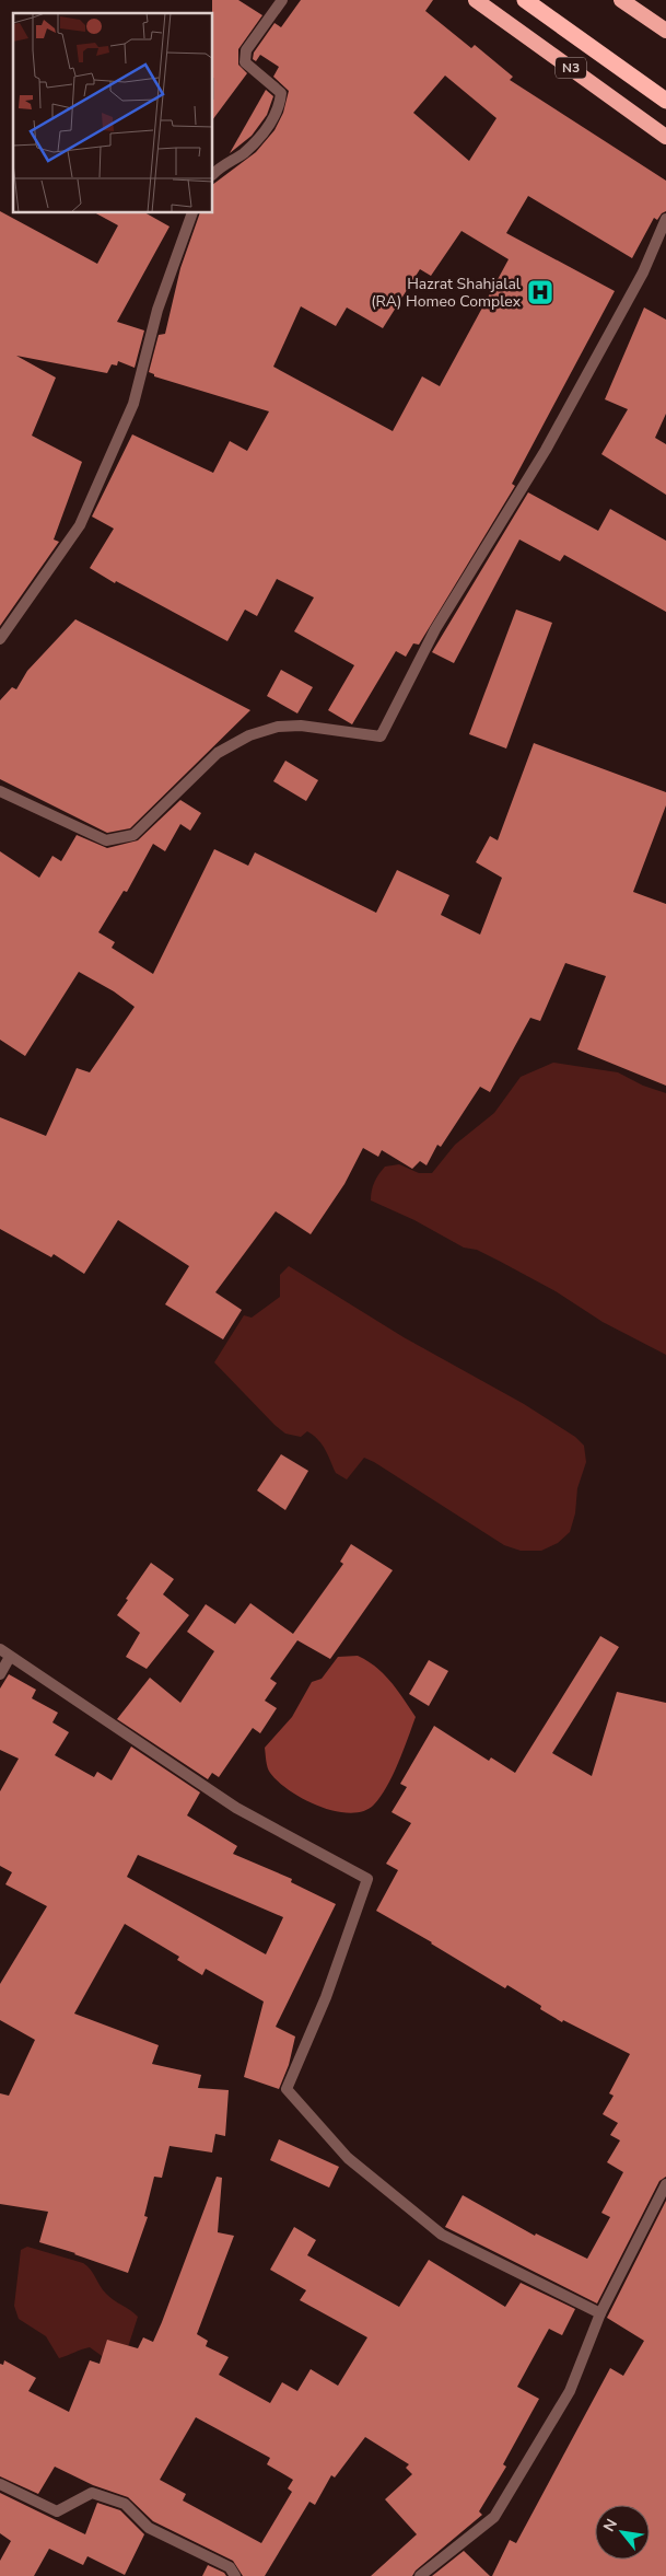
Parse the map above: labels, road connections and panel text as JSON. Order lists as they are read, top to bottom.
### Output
{
  "streets": {
    "highway": ["N3"]
  },
  "places": {
    "hospital": ["Hazrat Shahjalal (RA) Homeo Complex"]
  },
  "north": "top left"
}
